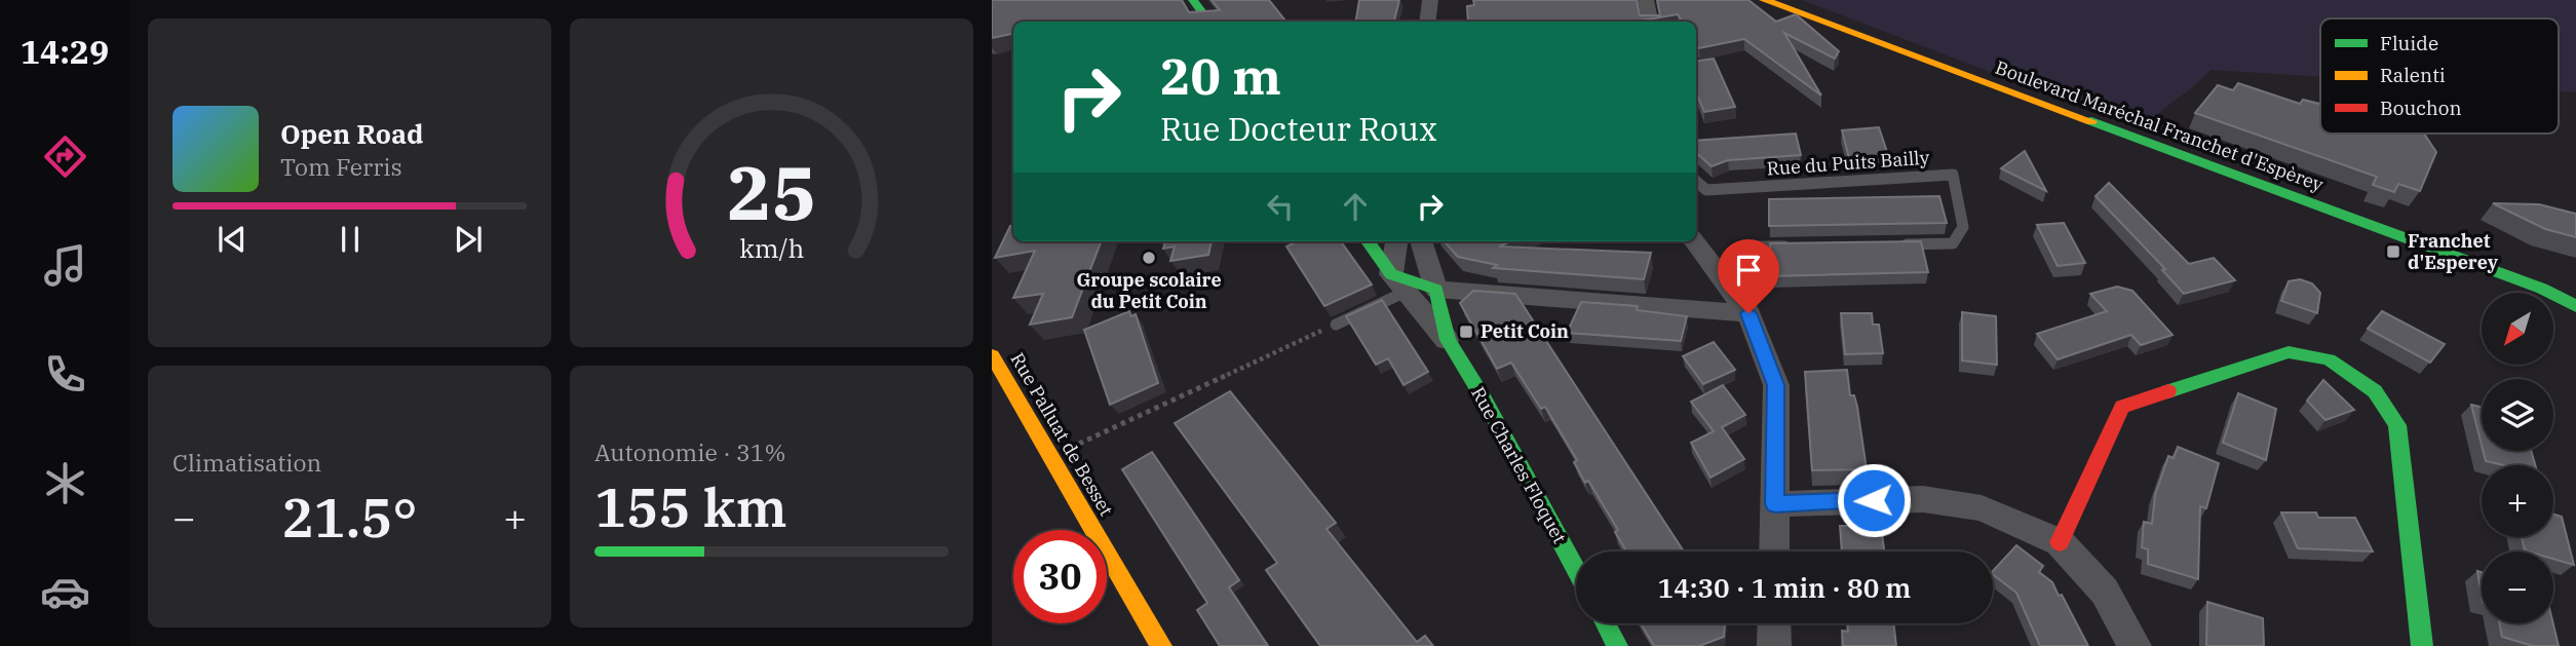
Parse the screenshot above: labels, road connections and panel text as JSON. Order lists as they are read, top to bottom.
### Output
{
  "streets": {
    "main road": ["Boulevard Maréchal Franchet d'Espèrey", "Rue Palluat de Besset", "Rue Charles Floquet"],
    "lane": ["Rue du Puits Bailly"]
  },
  "places": {
    "transit": ["Franchet d'Esperey", "Petit Coin"],
    "other": ["Groupe scolaire du Petit Coin"]
  },
  "legend": ["Fluide", "Ralenti", "Bouchon"],
  "north": "bottom left",
  "page": {
    "tabs": "14:29",
    "turn": ["20 m", "Rue Docteur Roux"],
    "song": ["Open Road", "Tom Ferris"],
    "map_buttons": ["+", "−"],
    "tile": [
      "Climatisation",
      ["Autonomie · 31%", "155 km"]
    ],
    "heat": ["−", "21.5°", "+"],
    "limit": "30",
    "trip": "14:30 · 1 min · 80 m",
    "gauge": ["25", "km/h"]
  }
}
